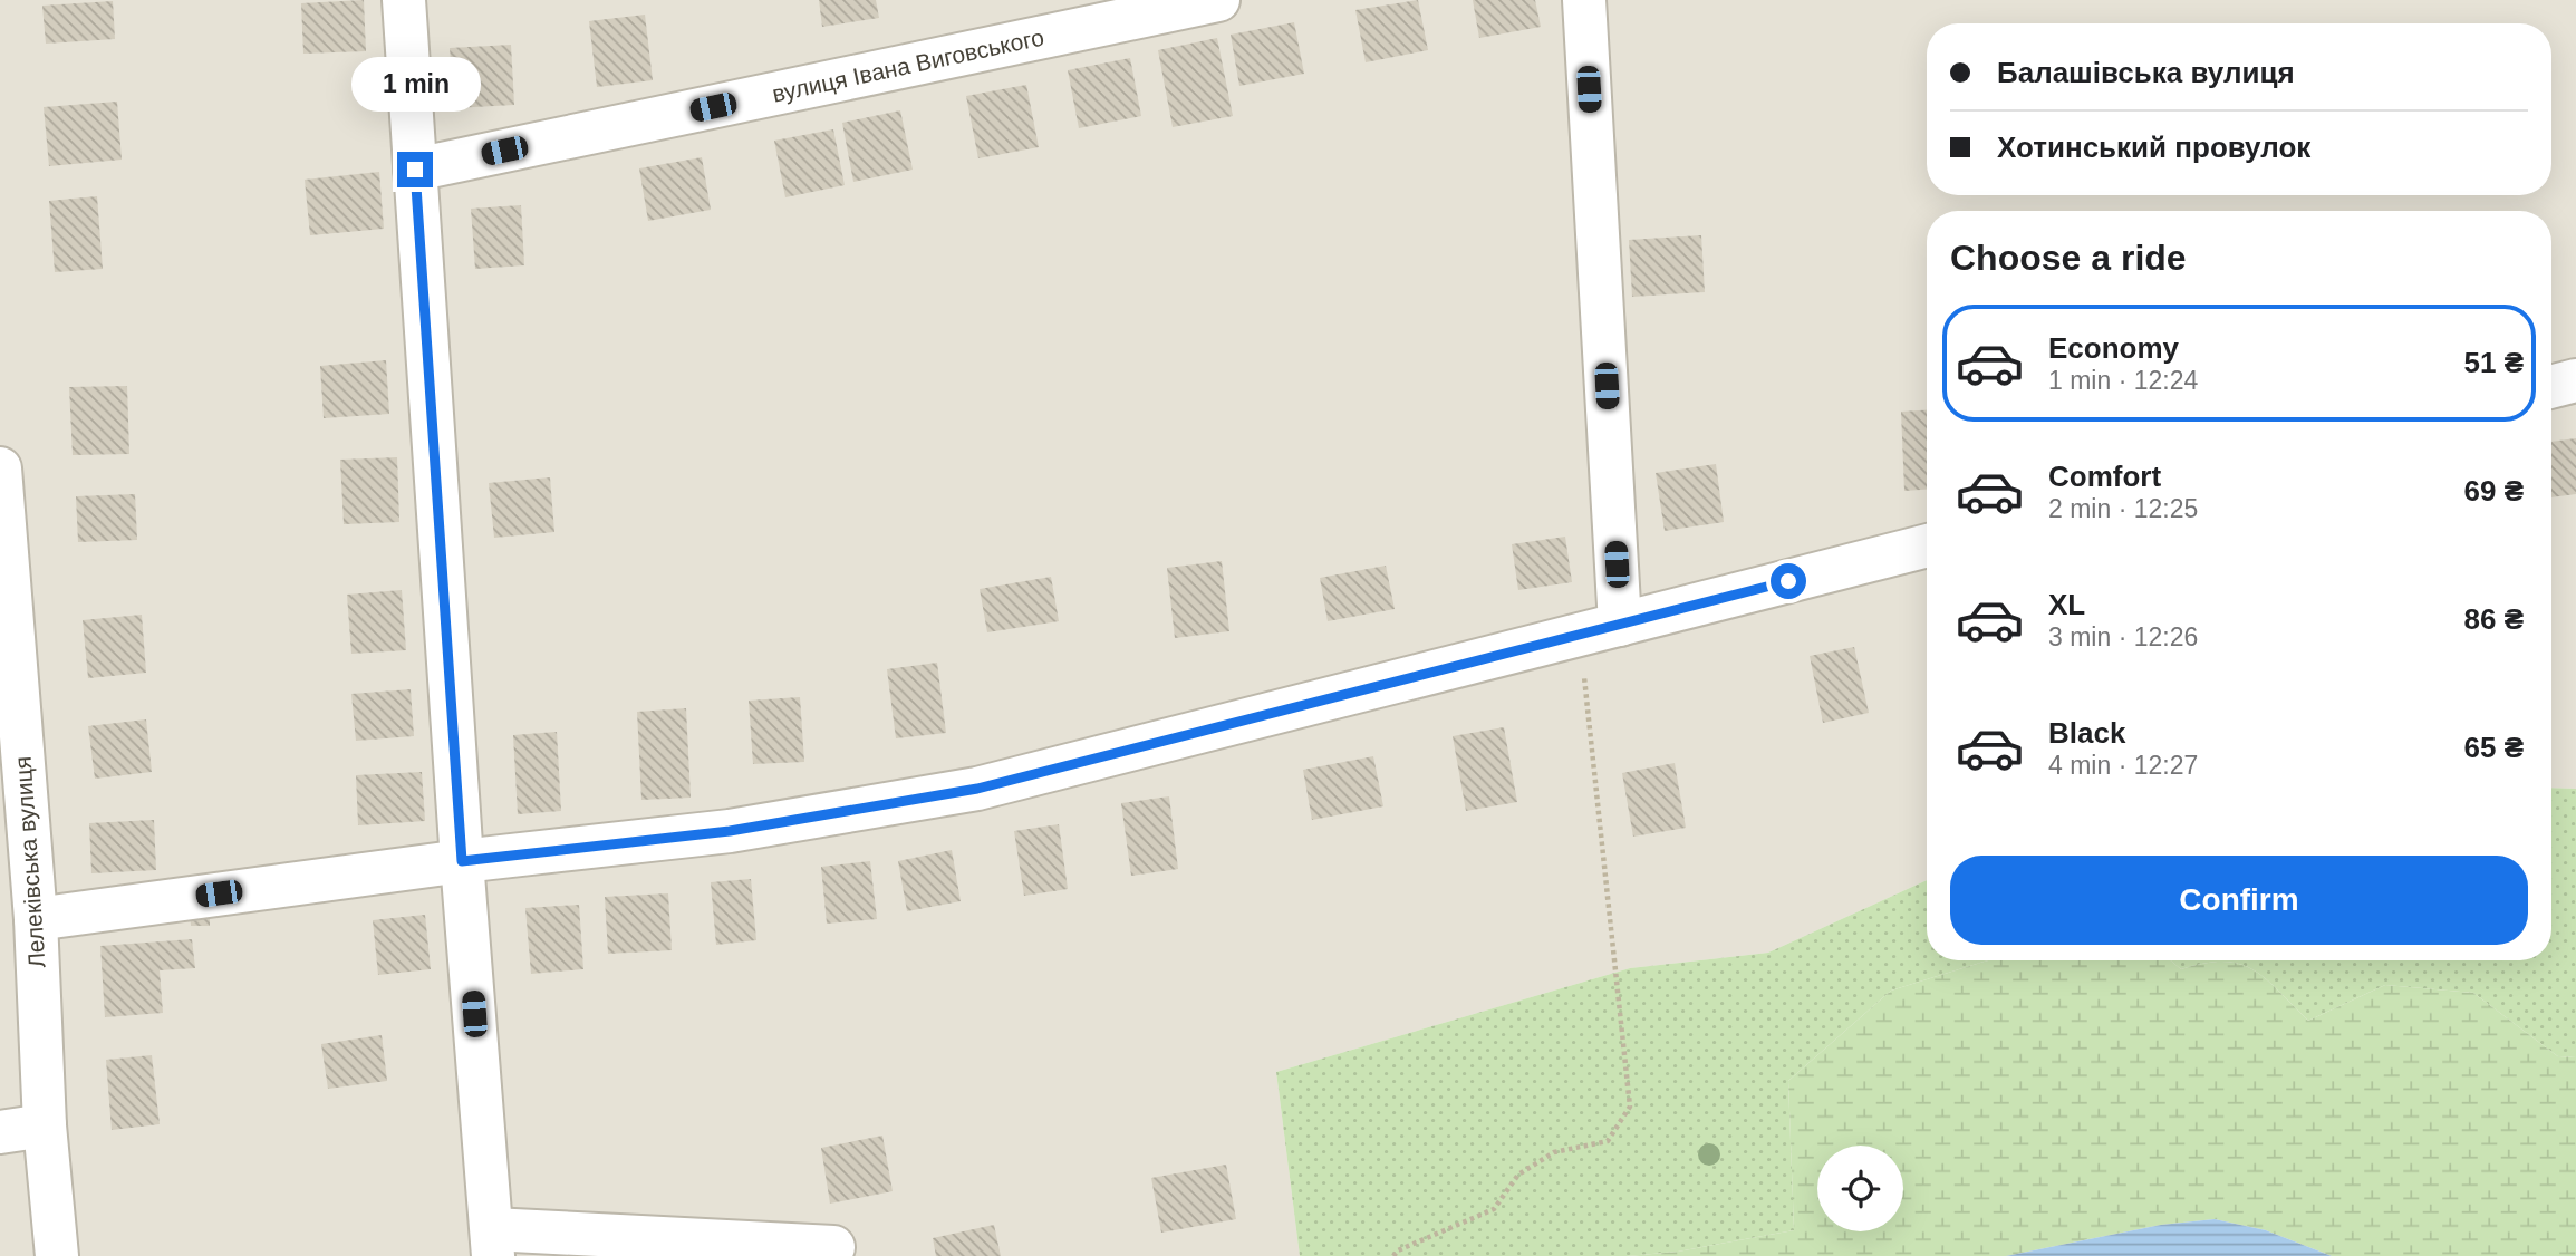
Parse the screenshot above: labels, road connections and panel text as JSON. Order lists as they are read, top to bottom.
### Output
{
  "streets": {
    "street": ["вулиця Івана Виговського", "Лелеківська вулиця"]
  },
  "page": {
    "banner": ["Балашівська вулиця", "Хотинський провулок"],
    "bubble": "1 min",
    "heading": "Choose a ride",
    "list": [
      {
        "name": "Economy",
        "note": "1 min · 12:24",
        "value": "51 ₴"
      },
      {
        "name": "Comfort",
        "note": "2 min · 12:25",
        "value": "69 ₴"
      },
      {
        "name": "XL",
        "note": "3 min · 12:26",
        "value": "86 ₴"
      },
      {
        "name": "Black",
        "note": "4 min · 12:27",
        "value": "65 ₴"
      }
    ],
    "buttons": "Confirm"
  }
}
